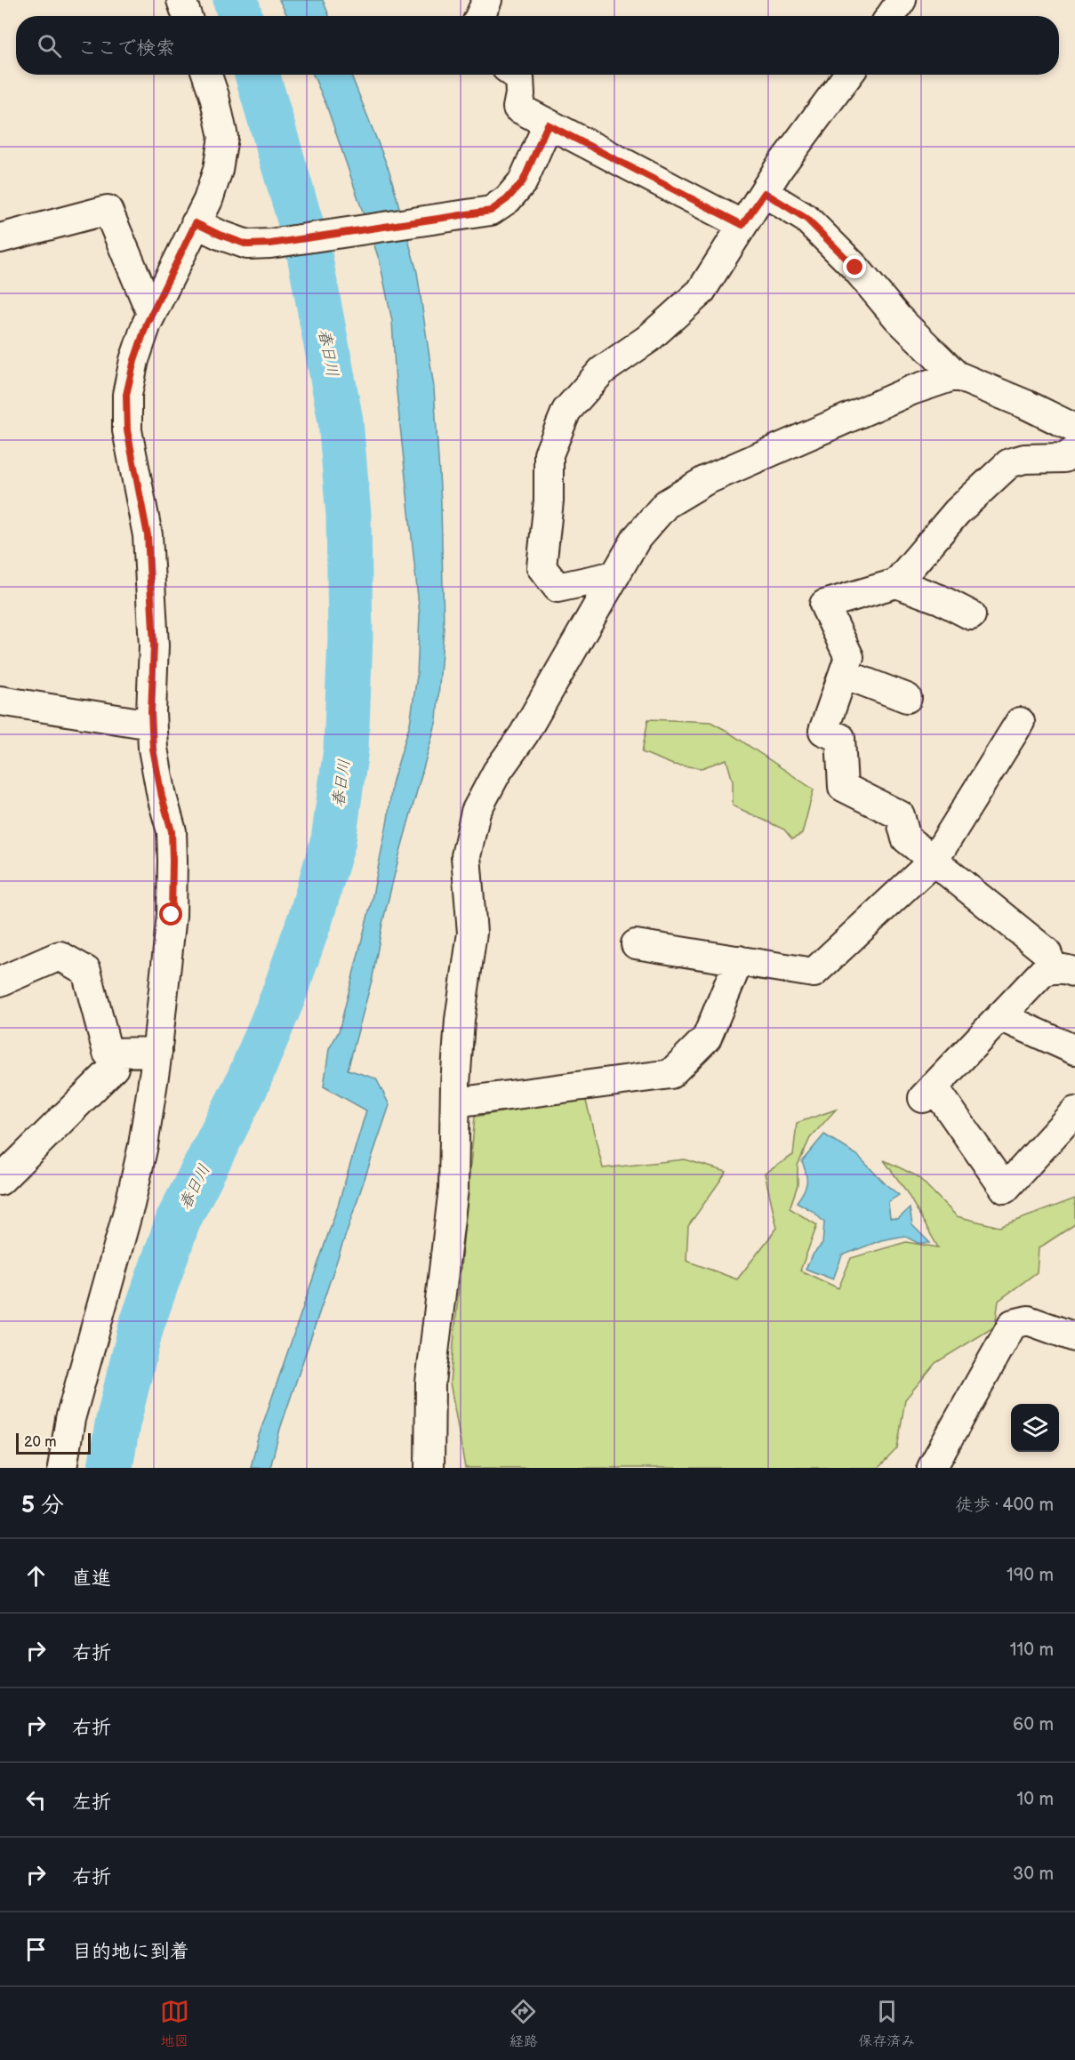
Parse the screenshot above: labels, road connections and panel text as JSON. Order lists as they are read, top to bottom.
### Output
{
  "water": ["春日川"],
  "scale_bar": "20 m",
  "page": {
    "search": "ここで検索",
    "scale": "20 m",
    "heading": ["5 分", "徒歩 · 400 m"],
    "list": [
      ["直進", "190 m"],
      ["右折", "110 m"],
      ["右折", "60 m"],
      ["左折", "10 m"],
      ["右折", "30 m"],
      "目的地に到着"
    ],
    "nav": ["地図", "経路", "保存済み"]
  }
}
